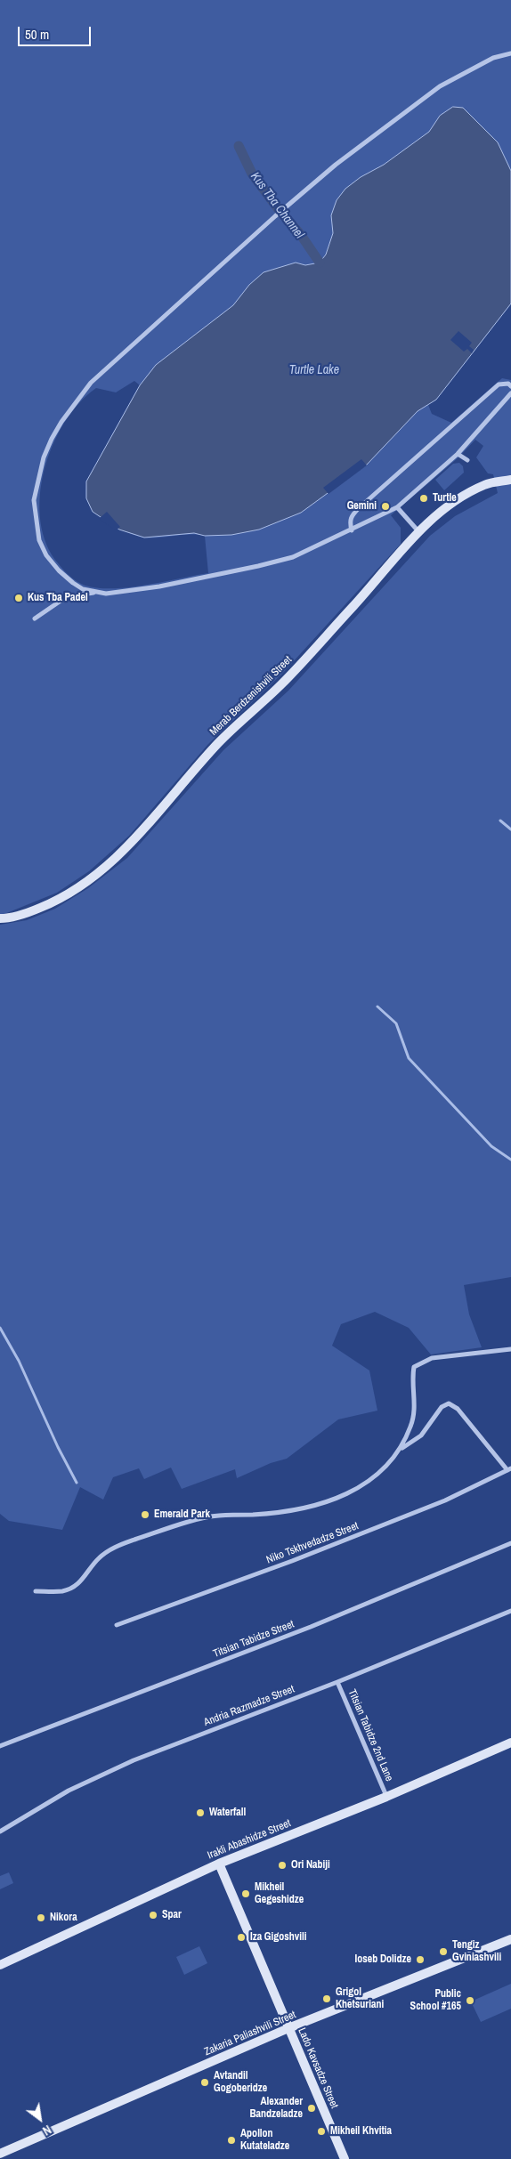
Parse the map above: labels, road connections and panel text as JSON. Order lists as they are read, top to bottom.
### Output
{
  "streets": {
    "street": [
      "Merab Berdzenishvili Street",
      "Niko Tskhvedadze Street",
      "Titsian Tabidze Street",
      "Andria Razmadze Street",
      "Titsian Tabidze 2nd Lane",
      "Irakli Abashidze Street",
      "Zakaria Paliashvili Street",
      "Lado Kavsadze Street"
    ]
  },
  "crossings": [
    ["Andria Razmadze Street", "Titsian Tabidze 2nd Lane"],
    ["Titsian Tabidze 2nd Lane", "Irakli Abashidze Street"],
    ["Irakli Abashidze Street", "Lado Kavsadze Street"],
    ["Zakaria Paliashvili Street", "Lado Kavsadze Street"]
  ],
  "water": ["Kus Tba Channel", "Turtle Lake"],
  "places": [
    "Turtle",
    "Gemini",
    "Kus Tba Padel",
    "Emerald Park",
    "Waterfall",
    "Ori Nabiji",
    "Mikheil Gegeshidze",
    "Spar",
    "Nikora",
    "Iza Gigoshvili",
    "Tengiz Gviniashvili",
    "Ioseb Dolidze",
    "Grigol Khetsuriani",
    "Public School #165",
    "Avtandil Gogoberidze",
    "Alexander Bandzeladze",
    "Mikheil Khvitia",
    "Apollon Kutateladze"
  ],
  "scale_bar": "50 m",
  "north": "bottom right"
}
